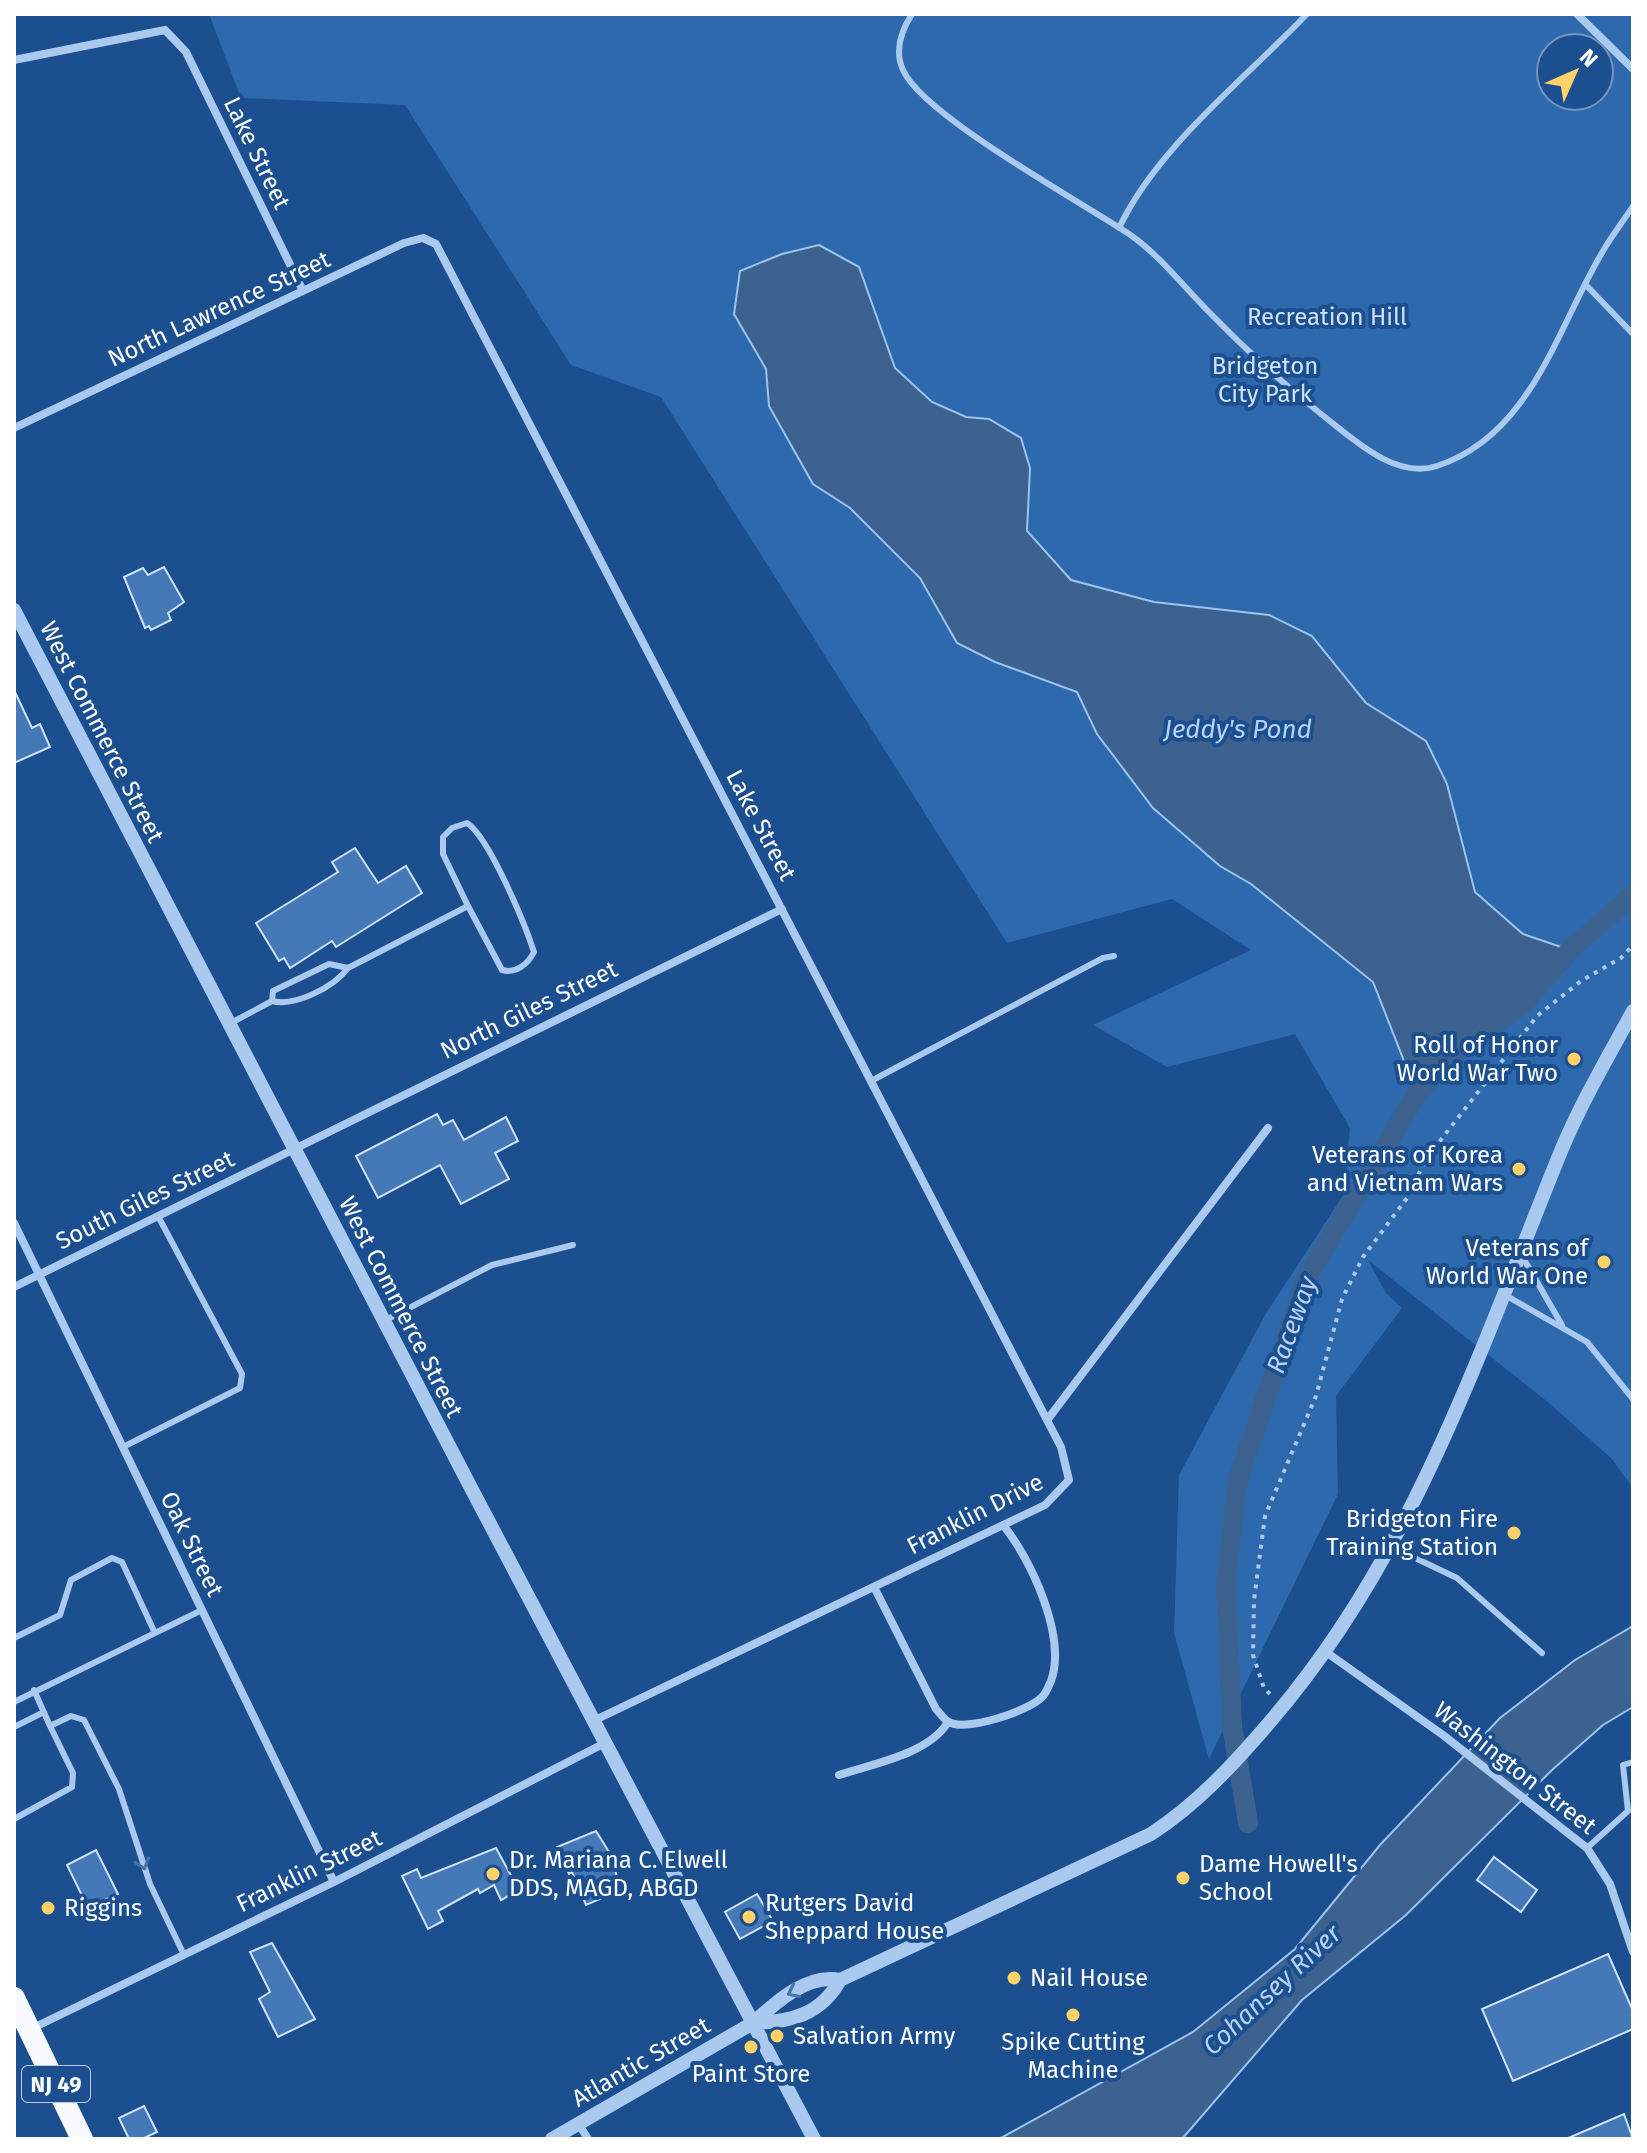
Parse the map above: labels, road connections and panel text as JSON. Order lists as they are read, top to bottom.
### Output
{
  "streets": {
    "highway": ["NJ 49"],
    "street": [
      "Lake Street",
      "North Lawrence Street",
      "West Commerce Street",
      "North Giles Street",
      "South Giles Street",
      "Franklin Drive",
      "Oak Street",
      "Washington Street",
      "Franklin Street",
      "Atlantic Street"
    ]
  },
  "crossings": [
    ["Lake Street", "North Lawrence Street"],
    ["Lake Street", "North Giles Street"],
    ["Lake Street", "Franklin Drive"],
    ["West Commerce Street", "North Giles Street"],
    ["West Commerce Street", "South Giles Street"],
    ["West Commerce Street", "Franklin Drive"],
    ["West Commerce Street", "Franklin Street"],
    ["West Commerce Street", "Atlantic Street"],
    ["North Giles Street", "South Giles Street"],
    ["South Giles Street", "Oak Street"],
    ["Oak Street", "Franklin Street"],
    ["Franklin Street", "NJ 49"]
  ],
  "water": ["Jeddy's Pond", "Raceway", "Cohansey River"],
  "parks": ["Recreation Hill", "Bridgeton City Park"],
  "places": [
    "Roll of Honor World War Two",
    "Veterans of Korea and Vietnam Wars",
    "Veterans of World War One",
    "Bridgeton Fire Training Station",
    "Dr. Mariana C. Elwell DDS, MAGD, ABGD",
    "Dame Howell's School",
    "Riggins",
    "Rutgers David Sheppard House",
    "Nail House",
    "Spike Cutting Machine",
    "Salvation Army",
    "Paint Store"
  ],
  "north": "top right"
}
